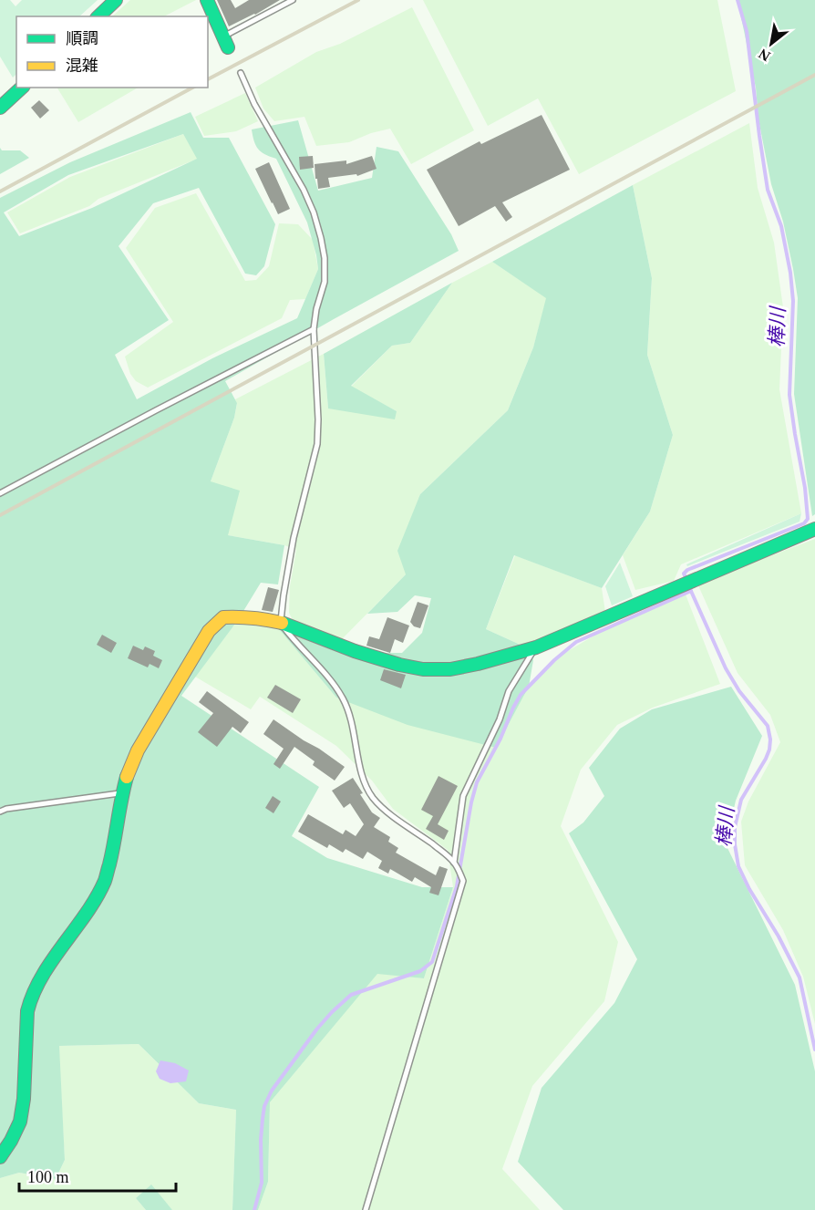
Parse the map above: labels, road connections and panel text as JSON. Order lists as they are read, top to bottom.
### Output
{
  "water": ["棒川"],
  "legend": ["順調", "混雑"],
  "scale_bar": "100 m",
  "north": "bottom left"
}
